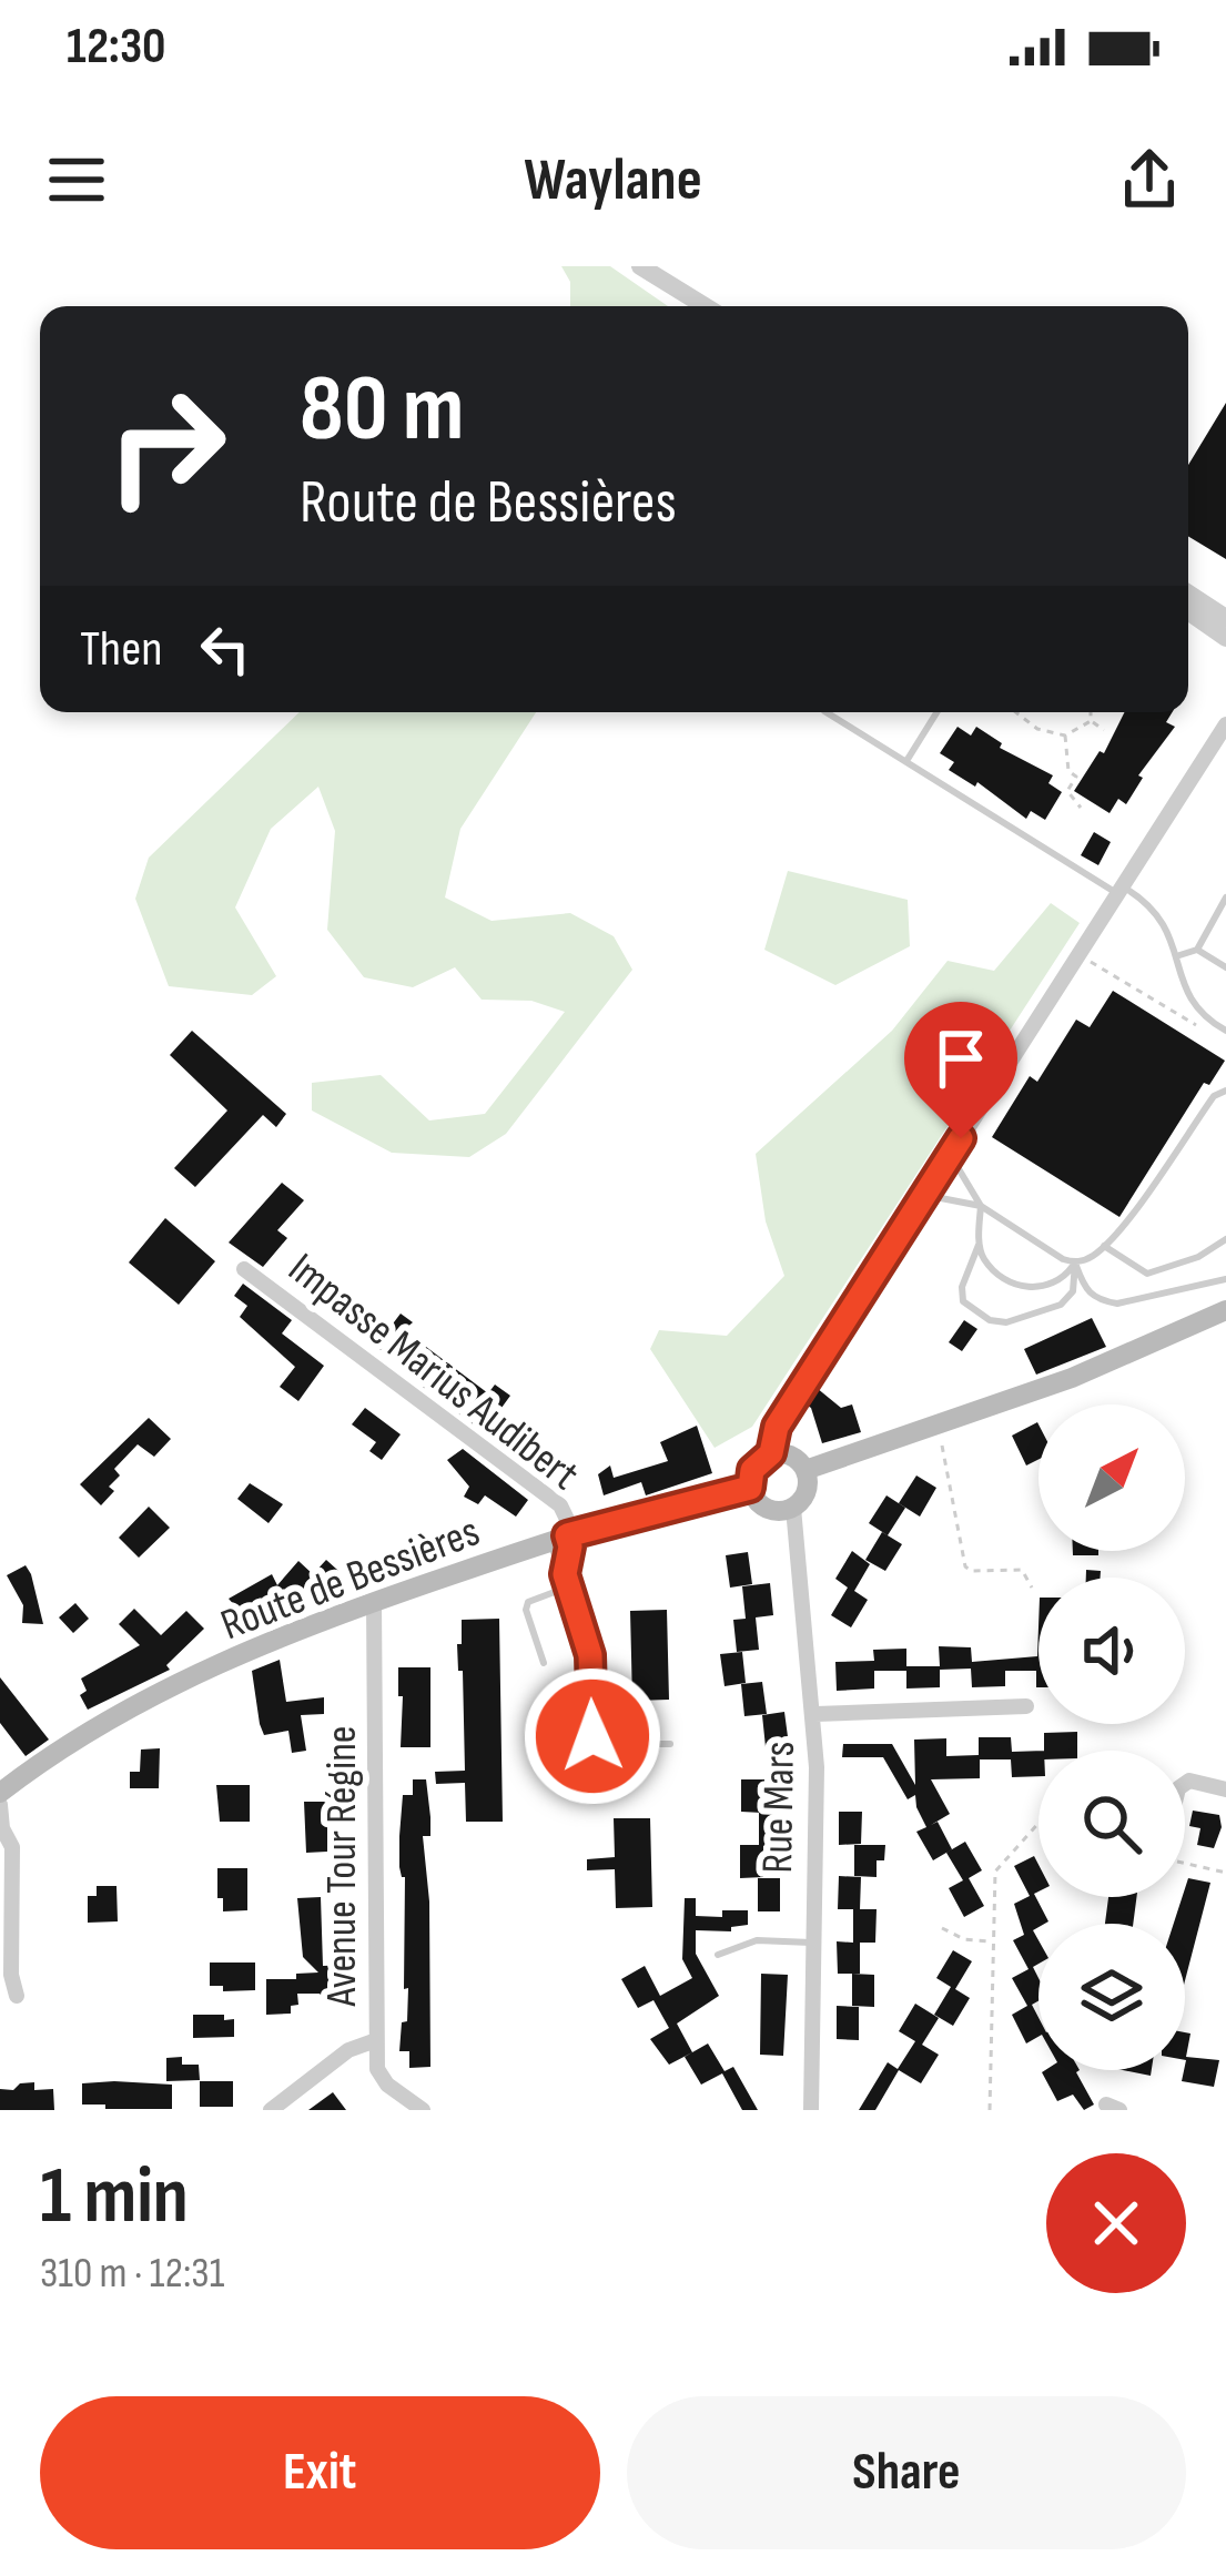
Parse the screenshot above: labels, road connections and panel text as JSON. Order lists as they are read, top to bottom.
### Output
{
  "streets": {
    "main road": ["Route de Bessières"],
    "street": ["Impasse Marius Audibert", "Rue Mars", "Avenue Tour Régine"]
  },
  "crossings": [
    ["Impasse Marius Audibert", "Route de Bessières"],
    ["Route de Bessières", "Rue Mars"],
    ["Route de Bessières", "Avenue Tour Régine"]
  ],
  "north": "top right",
  "page": {
    "status": "12:30",
    "header": "Waylane",
    "turn": ["80 m", "Route de Bessières"],
    "then": "Then",
    "heading": ["1 min", "310 m · 12:31"],
    "buttons": ["Exit", "Share"]
  }
}
